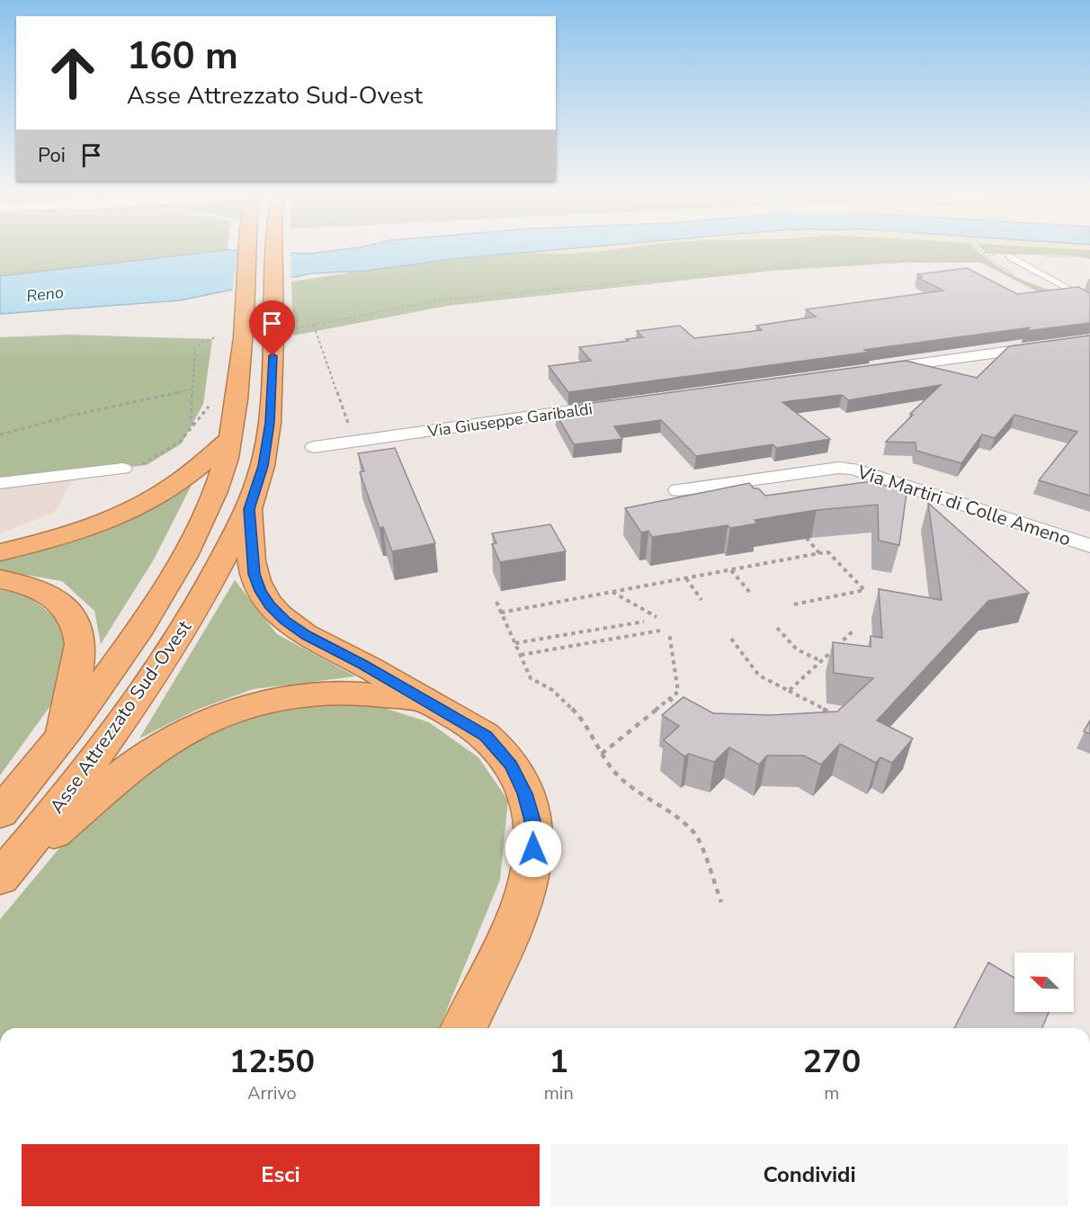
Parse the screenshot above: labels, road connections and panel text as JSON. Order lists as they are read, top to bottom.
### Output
{
  "streets": {
    "highway": ["Asse Attrezzato Sud-Ovest"],
    "street": ["Via Giuseppe Garibaldi", "Via Martiri di Colle Ameno"]
  },
  "water": ["Reno"],
  "north": "top left",
  "page": {
    "turn": ["160 m", "Asse Attrezzato Sud-Ovest"],
    "then": "Poi",
    "eta": [
      "12:50",
      "Arrivo",
      "1",
      "min",
      "270",
      "m"
    ],
    "buttons": ["Esci", "Condividi"]
  }
}
